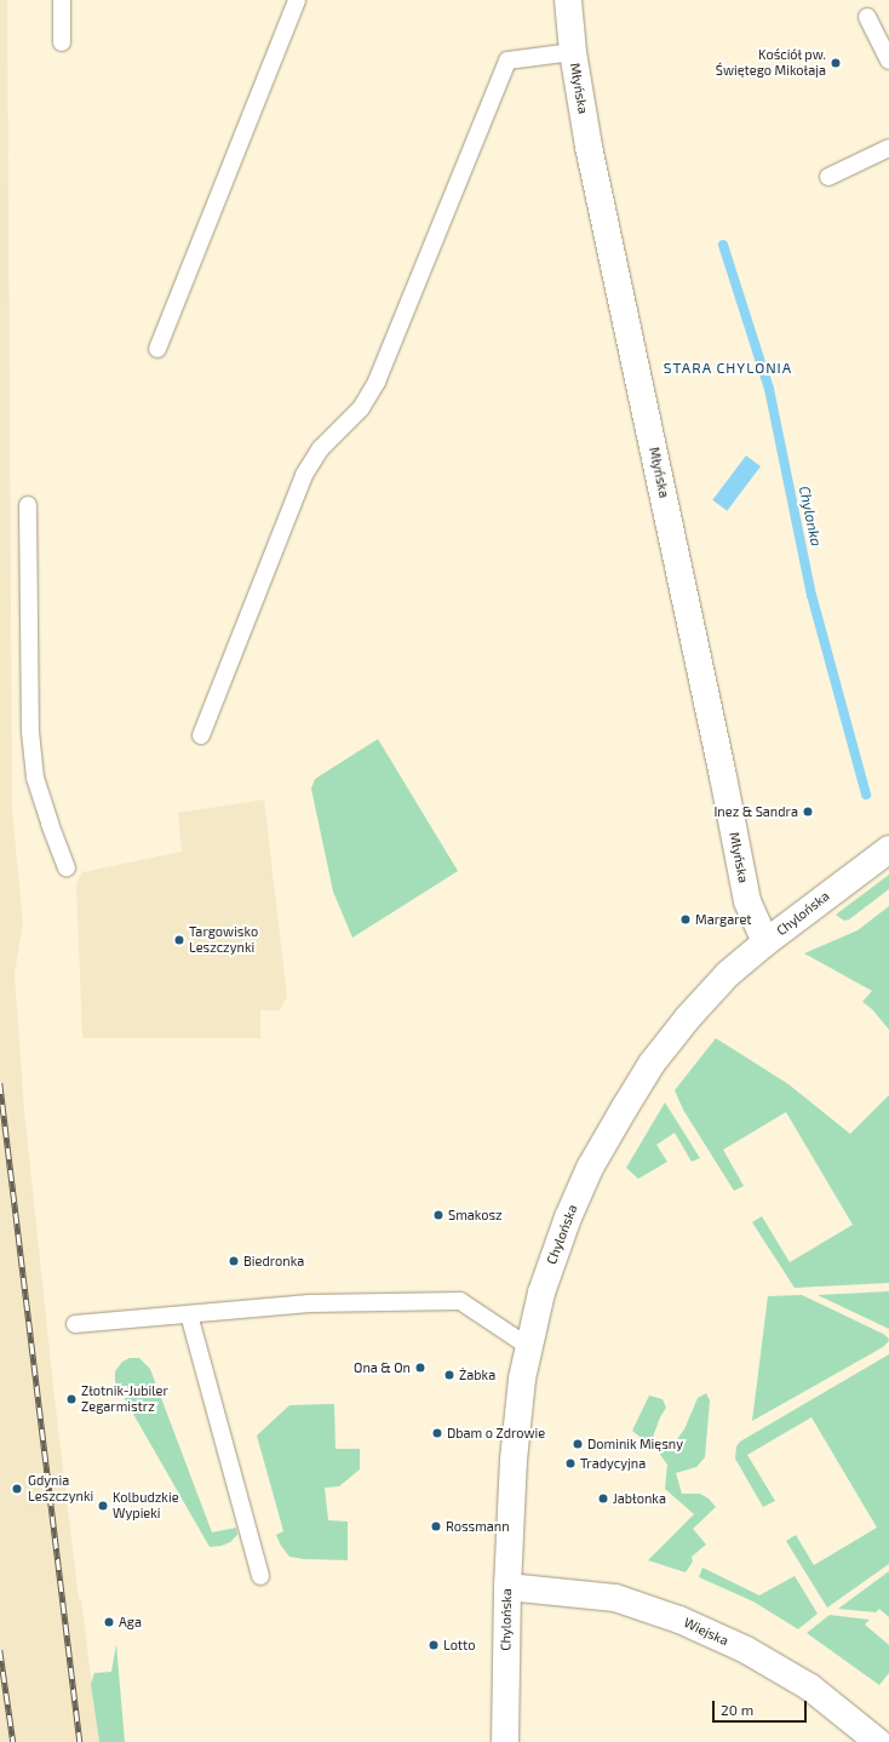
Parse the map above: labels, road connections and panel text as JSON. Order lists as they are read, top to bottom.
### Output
{
  "streets": {
    "street": ["Młyńska", "Chylońska", "Wiejska"]
  },
  "crossings": [
    ["Młyńska", "Chylońska"],
    ["Chylońska", "Wiejska"]
  ],
  "districts": ["STARA CHYLONIA"],
  "water": ["Chylonka"],
  "places": [
    "Kościół pw. Świętego Mikołaja",
    "Inez & Sandra",
    "Margaret",
    "Targowisko Leszczynki",
    "Smakosz",
    "Biedronka",
    "Ona & On",
    "Żabka",
    "Złotnik-Jubiler Zegarmistrz",
    "Dbam o Zdrowie",
    "Dominik Mięsny",
    "Tradycyjna",
    "Gdynia Leszczynki",
    "Jabłonka",
    "Kolbudzkie Wypieki",
    "Rossmann",
    "Aga",
    "Lotto"
  ],
  "scale_bar": "20 m"
}
